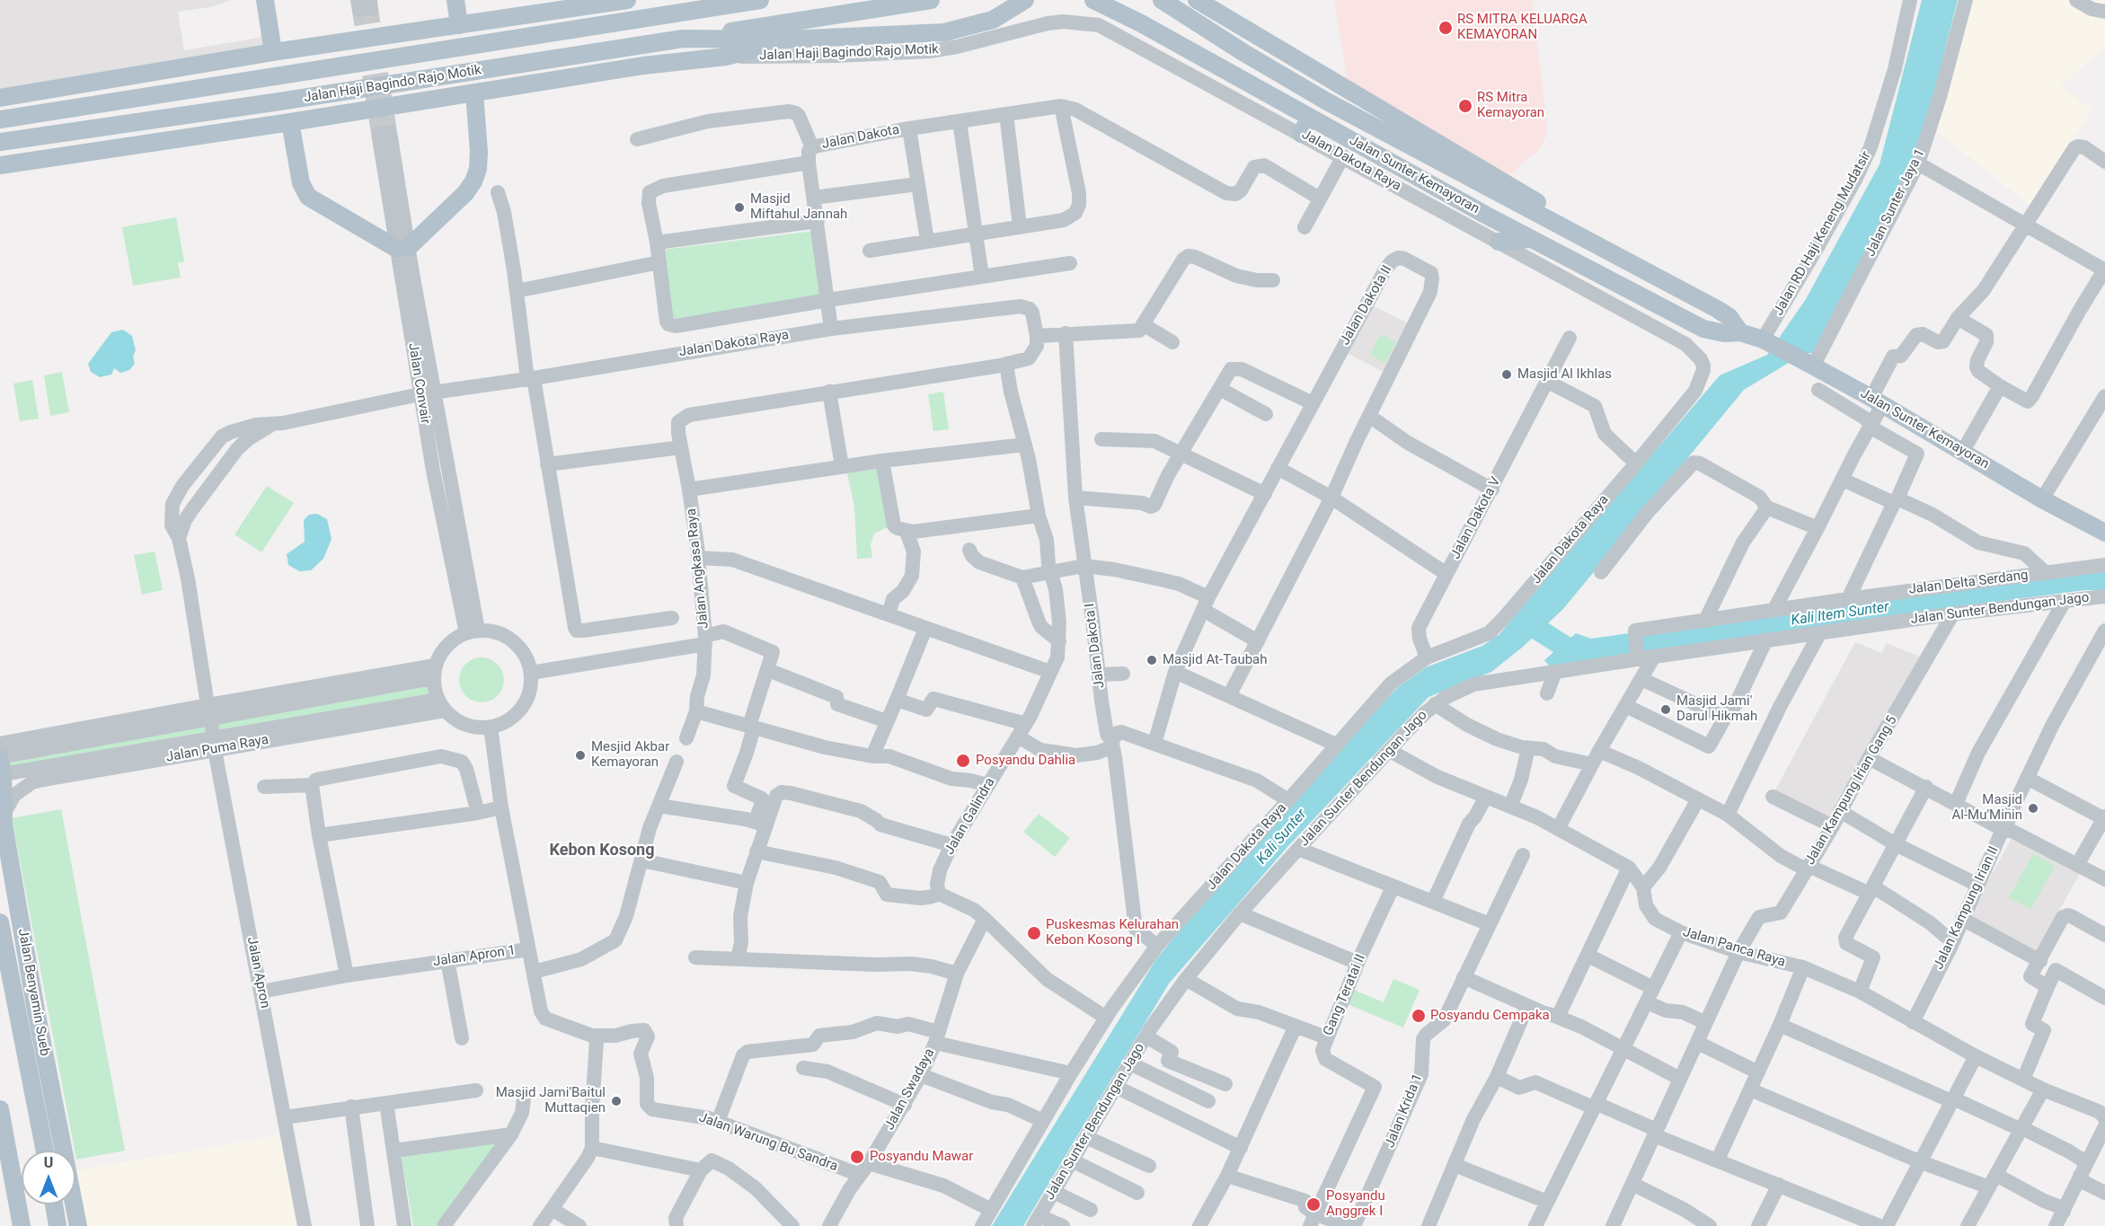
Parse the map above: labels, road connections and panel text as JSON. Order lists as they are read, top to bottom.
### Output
{
  "streets": {
    "main road": ["Jalan Haji Bagindo Rajo Motik", "Jalan Sunter Kemayoran", "Jalan Benyamin Sueb"],
    "street": [
      "Jalan Dakota",
      "Jalan Dakota Raya",
      "Jalan Sunter Jaya 1",
      "Jalan RD Haji Keneng Mudatsir",
      "Jalan Dakota II",
      "Jalan Convair",
      "Jalan Dakota V",
      "Jalan Angkasa Raya",
      "Jalan Delta Serdang",
      "Jalan Sunter Bendungan Jago",
      "Jalan Dakota I",
      "Jalan Puma Raya",
      "Jalan Kampung Irian Gang 5",
      "Jalan Galindra",
      "Jalan Kampung Irian II",
      "Jalan Panca Raya",
      "Jalan Apron 1",
      "Jalan Apron",
      "Gang Teratai II",
      "Jalan Swadaya",
      "Jalan Krida 1",
      "Jalan Warung Bu Sandra"
    ]
  },
  "crossings": [
    ["Jalan Haji Bagindo Rajo Motik", "Jalan Dakota Raya"],
    ["Jalan Dakota", "Jalan Dakota Raya"],
    ["Jalan Dakota Raya", "Jalan Convair"],
    ["Jalan Dakota Raya", "Jalan Dakota V"],
    ["Jalan Dakota Raya", "Jalan Dakota I"],
    ["Jalan Dakota Raya", "Jalan Apron"],
    ["Jalan Dakota Raya", "Jalan Swadaya"],
    ["Jalan Dakota Raya", "Jalan Warung Bu Sandra"],
    ["Jalan Sunter Kemayoran", "Jalan Sunter Jaya 1"],
    ["Jalan Sunter Kemayoran", "Jalan RD Haji Keneng Mudatsir"],
    ["Jalan Convair", "Jalan Angkasa Raya"],
    ["Jalan Convair", "Jalan Puma Raya"],
    ["Jalan Convair", "Jalan Apron 1"],
    ["Jalan Angkasa Raya", "Jalan Puma Raya"],
    ["Jalan Angkasa Raya", "Jalan Apron 1"],
    ["Jalan Delta Serdang", "Jalan Sunter Bendungan Jago"],
    ["Jalan Sunter Bendungan Jago", "Jalan Kampung Irian Gang 5"],
    ["Jalan Sunter Bendungan Jago", "Jalan Panca Raya"],
    ["Jalan Puma Raya", "Jalan Apron 1"],
    ["Jalan Puma Raya", "Jalan Apron"],
    ["Jalan Puma Raya", "Jalan Benyamin Sueb"],
    ["Jalan Kampung Irian Gang 5", "Jalan Panca Raya"],
    ["Jalan Kampung Irian II", "Jalan Panca Raya"],
    ["Jalan Apron 1", "Jalan Apron"],
    ["Jalan Swadaya", "Jalan Warung Bu Sandra"]
  ],
  "districts": ["Kebon Kosong"],
  "water": ["Kali Item Sunter", "Kali Sunter"],
  "places": [
    "RS MITRA KELUARGA KEMAYORAN",
    "RS Mitra Kemayoran",
    "Masjid Miftahul Jannah",
    "Masjid Al Ikhlas",
    "Masjid At-Taubah",
    "Masjid Jami' Darul Hikmah",
    "Mesjid Akbar Kemayoran",
    "Posyandu Dahlia",
    "Masjid Al-Mu'Minin",
    "Puskesmas Kelurahan Kebon Kosong I",
    "Posyandu Cempaka",
    "Masjid Jami'Baitul Muttaqien",
    "Posyandu Mawar",
    "Posyandu Anggrek I"
  ],
  "north": "top"
}
